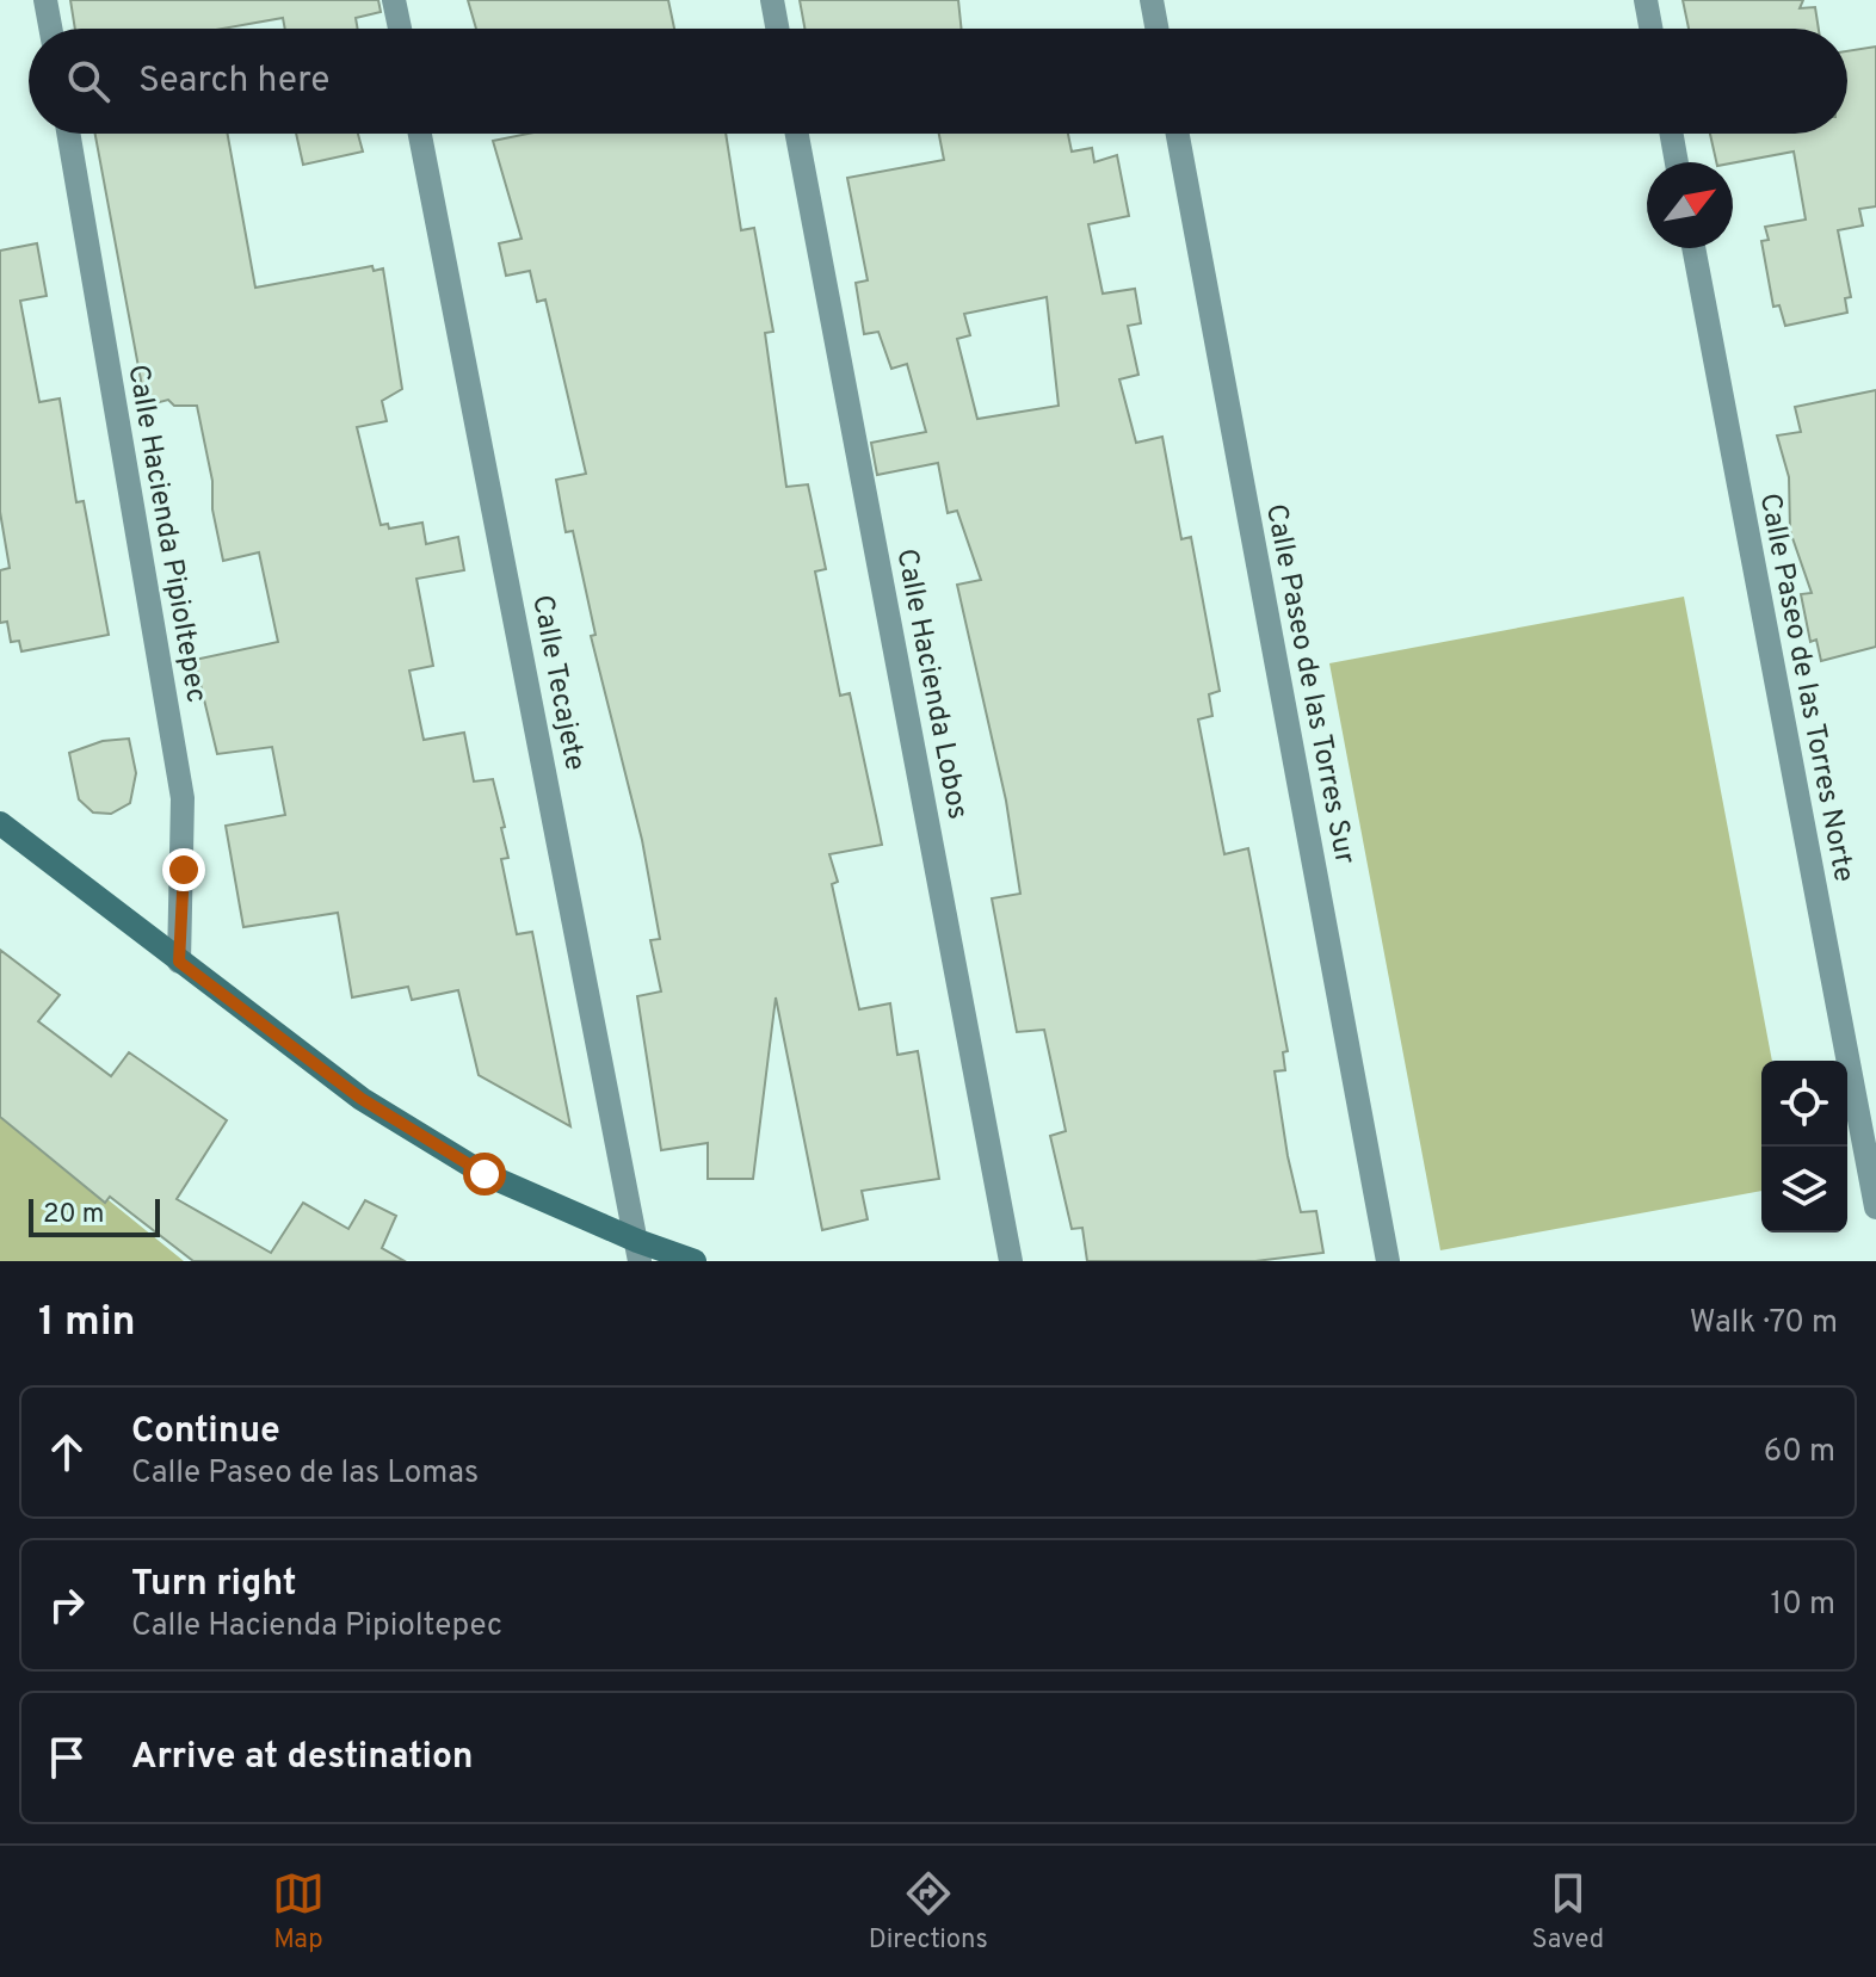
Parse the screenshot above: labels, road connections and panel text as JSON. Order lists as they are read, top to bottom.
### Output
{
  "streets": {
    "street": [
      "Calle Hacienda Pipioltepec",
      "Calle Tecajete",
      "Calle Hacienda Lobos",
      "Calle Paseo de las Torres Sur",
      "Calle Paseo de las Torres Norte"
    ]
  },
  "scale_bar": "20 m",
  "north": "top right",
  "page": {
    "search": "Search here",
    "scale": "20 m",
    "heading": ["1 min", "Walk · 70 m"],
    "list": [
      ["Continue", "Calle Paseo de las Lomas", "60 m"],
      ["Turn right", "Calle Hacienda Pipioltepec", "10 m"],
      "Arrive at destination"
    ],
    "nav": ["Map", "Directions", "Saved"]
  }
}
